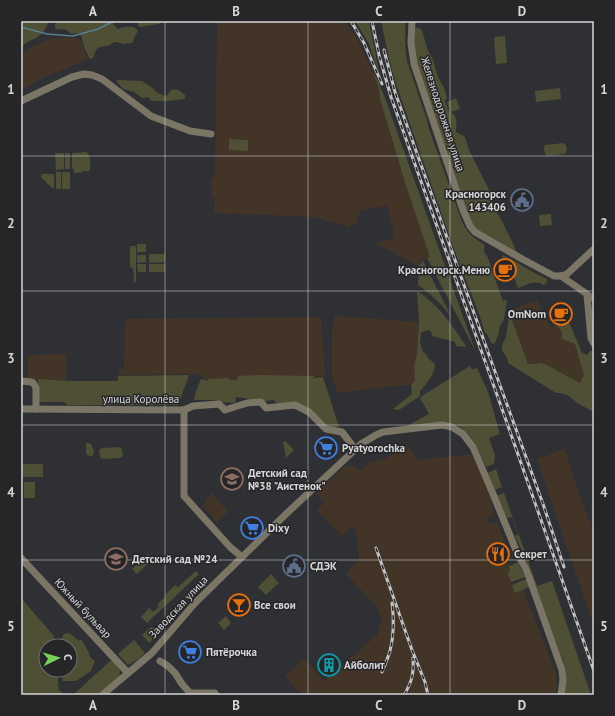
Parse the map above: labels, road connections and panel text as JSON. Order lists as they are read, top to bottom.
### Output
{
  "streets": {
    "street": [
      "Железнодорожная улица",
      "улица Королёва",
      "Заводская улица",
      "Южный бульвар"
    ]
  },
  "crossings": [
    ["улица Королёва", "Заводская улица"],
    ["Заводская улица", "Южный бульвар"]
  ],
  "places": {
    "public building": ["Красногорск 143406", "СДЭК"],
    "cafe": ["Красногорск.Меню", "OmNom"],
    "supermarket": ["Pyatyorochka", "Dixy", "Пятёрочка"],
    "school or university": ["Детский сад №38 \"Аистенок\"", "Детский сад №24"],
    "restaurant": ["Секрет"],
    "bar": ["Все свои"],
    "building": ["Айболит"]
  },
  "north": "right",
  "grid": {
    "columns": [
      "A",
      "B",
      "C",
      "D"
    ],
    "rows": [
      "1",
      "2",
      "3",
      "4",
      "5"
    ]
  }
}
